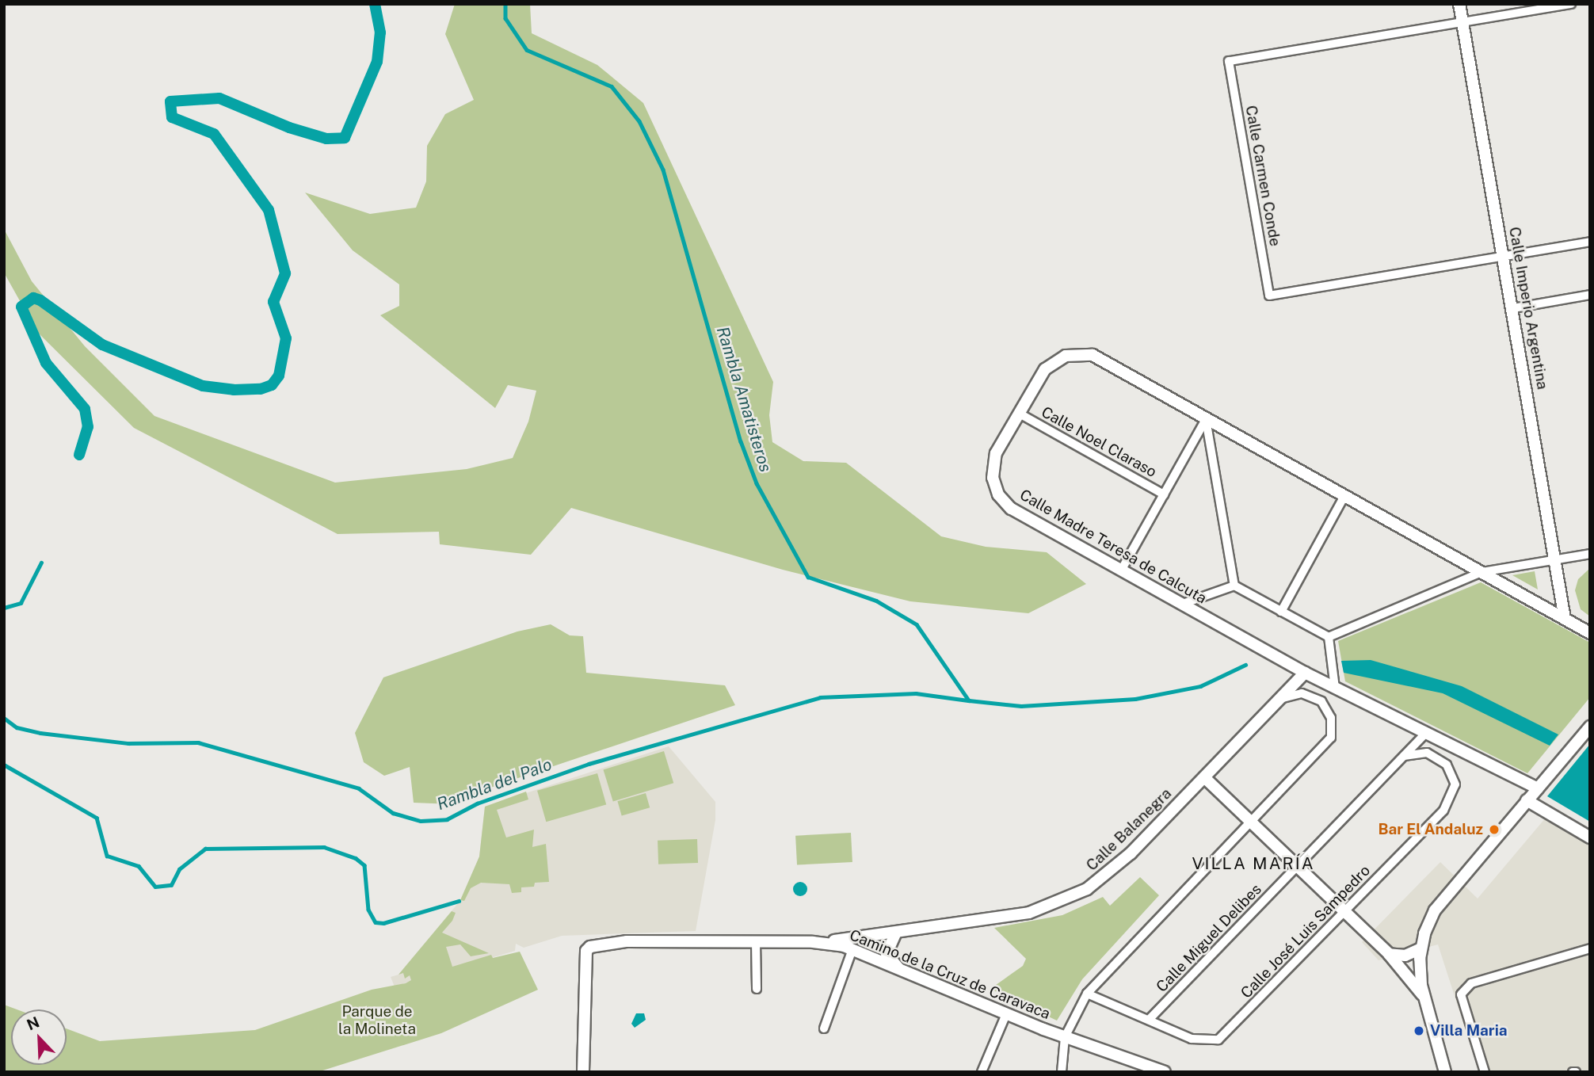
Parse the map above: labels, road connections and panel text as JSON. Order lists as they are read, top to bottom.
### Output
{
  "streets": {
    "street": [
      "Calle Carmen Conde",
      "Calle Imperio Argentina",
      "Calle Noel Claraso",
      "Calle Madre Teresa de Calcuta",
      "Calle Balanegra",
      "Calle José Luis Sampedro",
      "Calle Miguel Delibes",
      "Camino de la Cruz de Caravaca"
    ]
  },
  "crossings": [
    ["Calle Carmen Conde", "Calle Imperio Argentina"],
    ["Calle Imperio Argentina", "Calle Madre Teresa de Calcuta"],
    ["Calle Noel Claraso", "Calle Madre Teresa de Calcuta"],
    ["Calle Madre Teresa de Calcuta", "Calle Balanegra"],
    ["Calle Madre Teresa de Calcuta", "Calle Miguel Delibes"],
    ["Calle Balanegra", "Camino de la Cruz de Caravaca"],
    ["Calle José Luis Sampedro", "Calle Miguel Delibes"]
  ],
  "districts": ["VILLA MARÍA"],
  "water": ["Rambla Amatisteros", "Rambla del Palo"],
  "parks": ["Parque de la Molineta"],
  "places": ["Bar El Andaluz", "Villa Maria"],
  "north": "top left"
}
